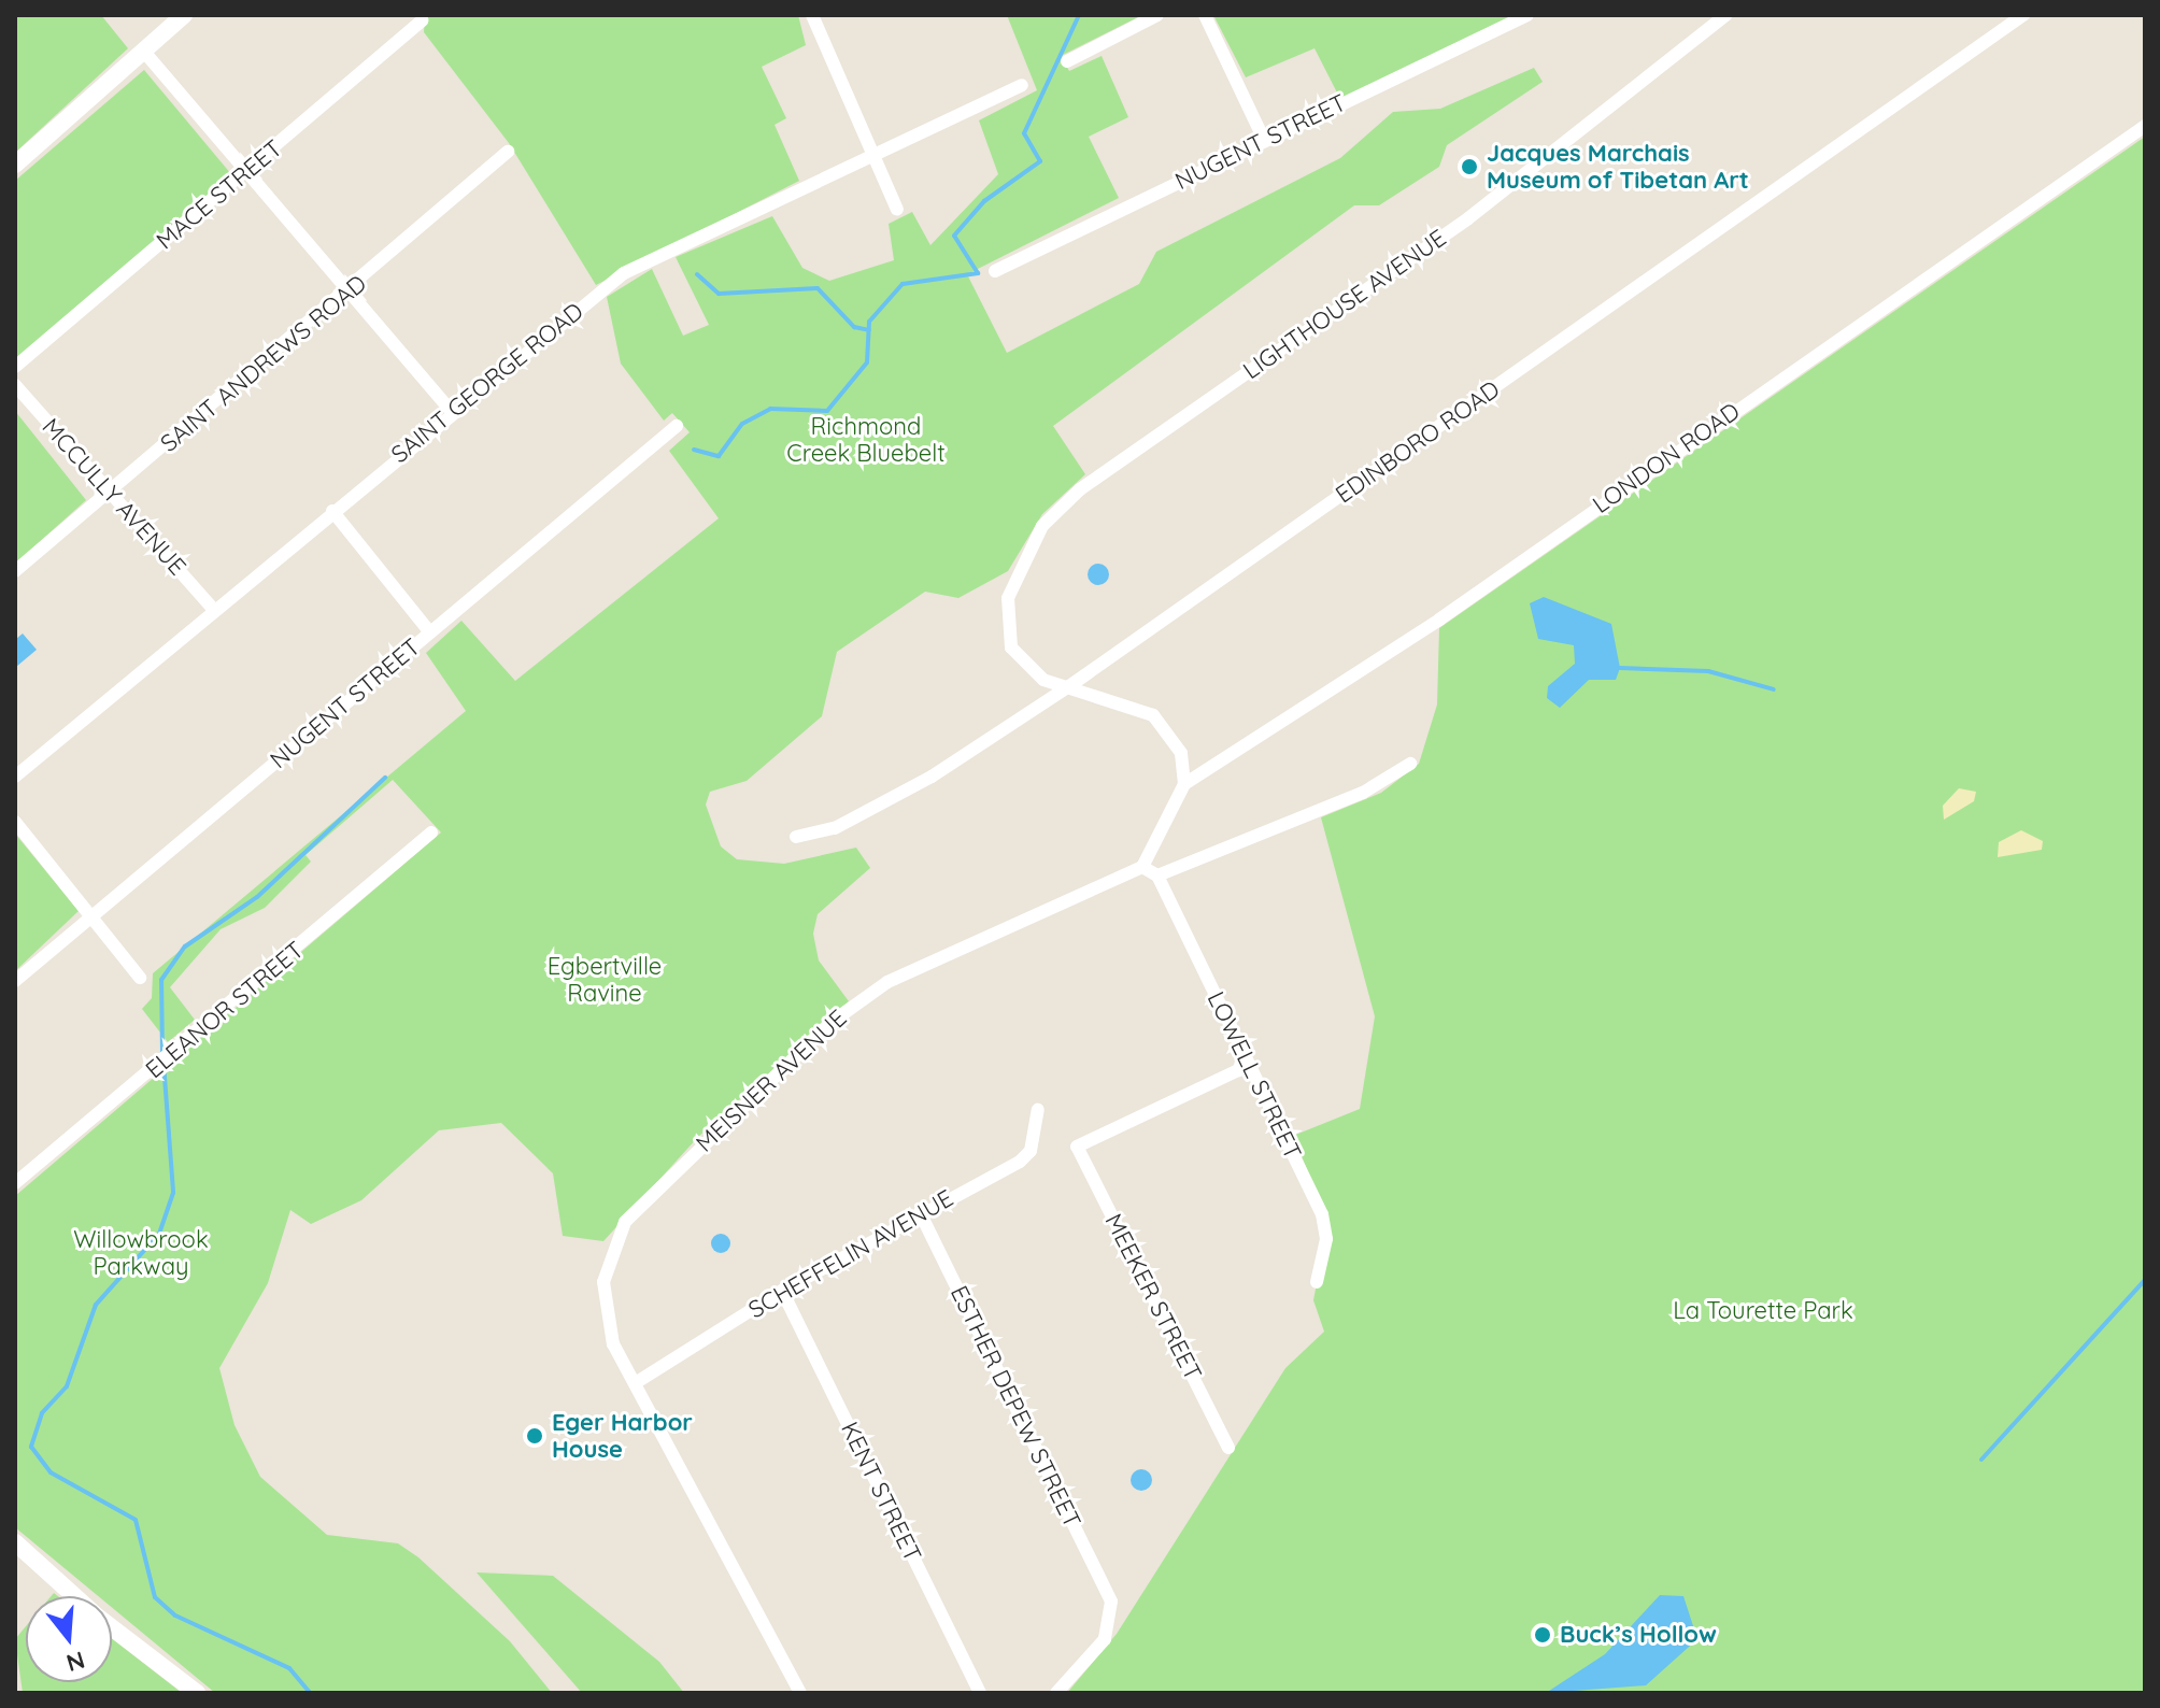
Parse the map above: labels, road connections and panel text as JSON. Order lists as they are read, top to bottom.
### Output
{
  "streets": {
    "street": [
      "NUGENT STREET",
      "MACE STREET",
      "LIGHTHOUSE AVENUE",
      "SAINT ANDREWS ROAD",
      "SAINT GEORGE ROAD",
      "EDINBORO ROAD",
      "LONDON ROAD",
      "MCCULLY AVENUE",
      "ELEANOR STREET",
      "LOWELL STREET",
      "MEISNER AVENUE",
      "SCHEFFELIN AVENUE",
      "MEEKER STREET",
      "ESTHER DEPEW STREET",
      "KENT STREET"
    ]
  },
  "crossings": [
    ["LIGHTHOUSE AVENUE", "EDINBORO ROAD"],
    ["SAINT ANDREWS ROAD", "MCCULLY AVENUE"],
    ["SAINT GEORGE ROAD", "MCCULLY AVENUE"],
    ["LOWELL STREET", "MEEKER STREET"],
    ["MEISNER AVENUE", "SCHEFFELIN AVENUE"],
    ["SCHEFFELIN AVENUE", "ESTHER DEPEW STREET"],
    ["SCHEFFELIN AVENUE", "KENT STREET"]
  ],
  "parks": [
    "Richmond Creek Bluebelt",
    "Egbertville Ravine",
    "Willowbrook Parkway",
    "La Tourette Park"
  ],
  "places": ["Jacques Marchais Museum of Tibetan Art", "Eger Harbor House", "Buck’s Hollow"],
  "north": "bottom"
}
